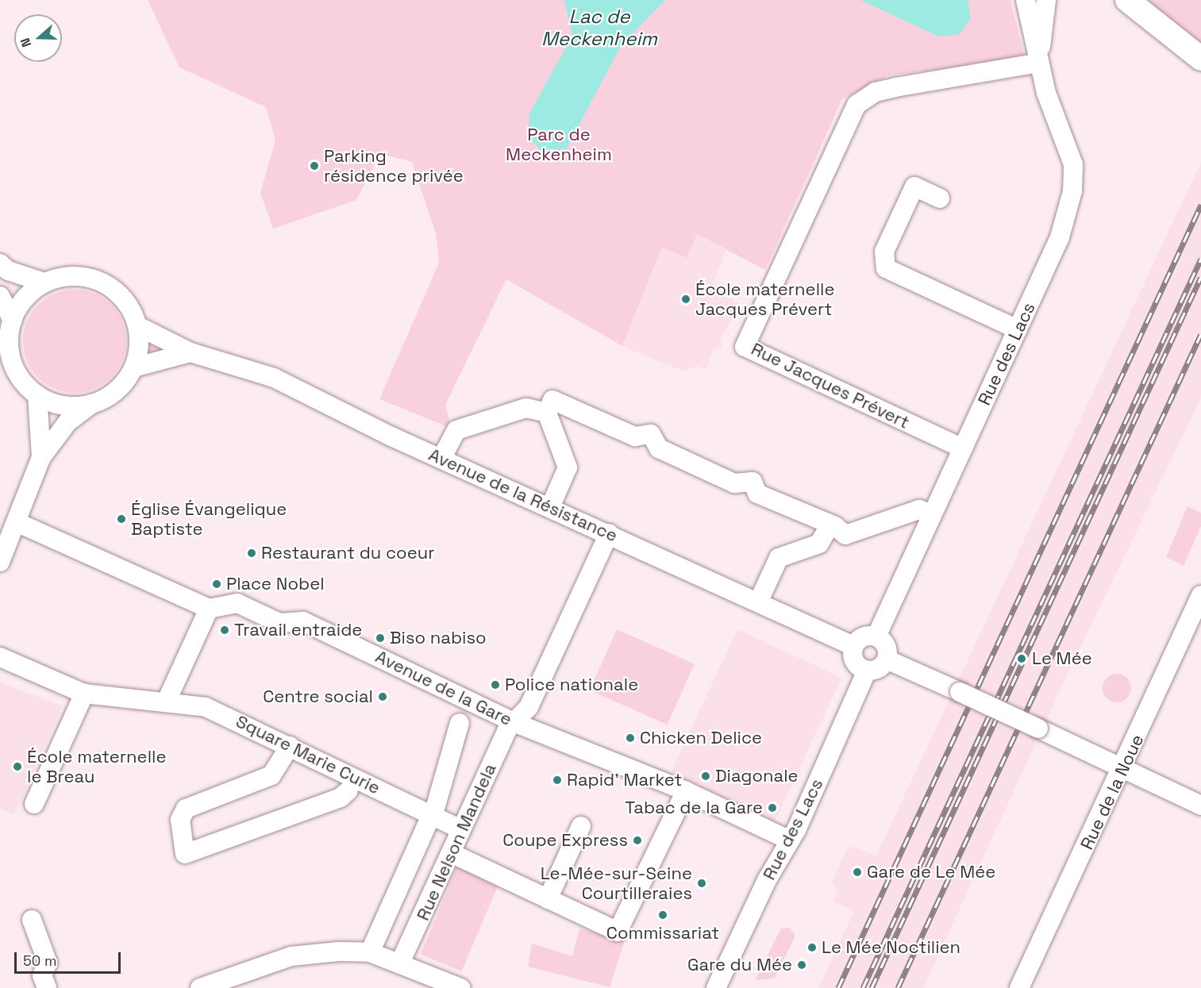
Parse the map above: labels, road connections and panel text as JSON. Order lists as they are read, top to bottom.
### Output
{
  "streets": {
    "street": [
      "Rue des Lacs",
      "Rue Jacques Prévert",
      "Avenue de la Résistance",
      "Avenue de la Gare",
      "Square Marie Curie",
      "Rue de la Noue",
      "Rue Nelson Mandela"
    ]
  },
  "crossings": [
    ["Rue des Lacs", "Rue Jacques Prévert"],
    ["Rue des Lacs", "Avenue de la Résistance"],
    ["Rue des Lacs", "Avenue de la Gare"],
    ["Avenue de la Résistance", "Rue Nelson Mandela"],
    ["Avenue de la Gare", "Rue Nelson Mandela"],
    ["Square Marie Curie", "Rue Nelson Mandela"]
  ],
  "water": ["Lac de Meckenheim"],
  "parks": ["Parc de Meckenheim"],
  "places": [
    "Parking résidence privée",
    "École maternelle Jacques Prévert",
    "Église Évangelique Baptiste",
    "Restaurant du coeur",
    "Place Nobel",
    "Travail entraide",
    "Biso nabiso",
    "Le Mée",
    "Police nationale",
    "Centre social",
    "Chicken Delice",
    "École maternelle le Breau",
    "Diagonale",
    "Rapid’ Market",
    "Tabac de la Gare",
    "Coupe Express",
    "Gare de Le Mée",
    "Le-Mée-sur-Seine Courtilleraies",
    "Commissariat",
    "Le Mée Noctilien",
    "Gare du Mée"
  ],
  "scale_bar": "50 m",
  "north": "left"
}
